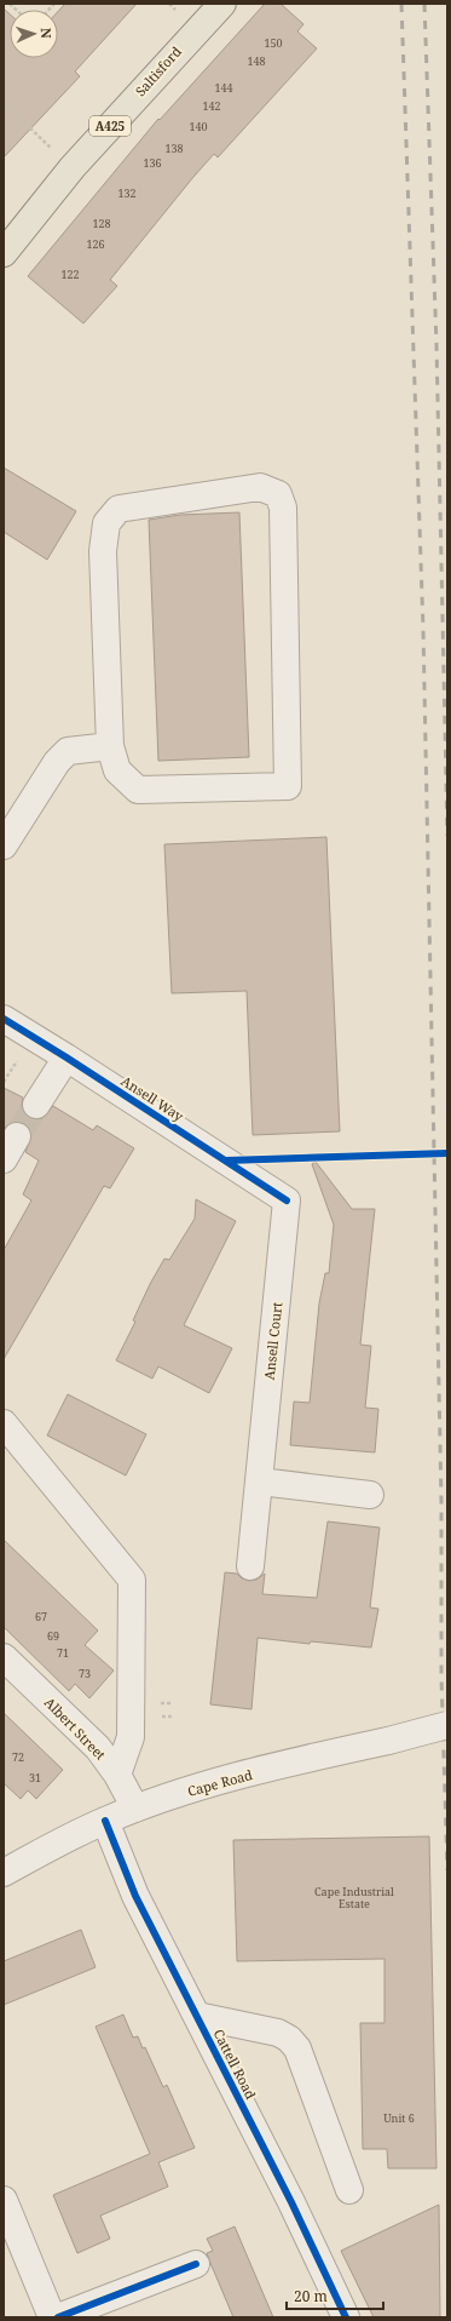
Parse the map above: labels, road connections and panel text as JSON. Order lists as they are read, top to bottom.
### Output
{
  "streets": {
    "main road": ["Saltisford", "A425"],
    "street": [
      "Ansell Way",
      "Ansell Court",
      "Albert Street",
      "Cape Road",
      "Cattell Road"
    ]
  },
  "crossings": [
    ["Ansell Way", "Ansell Court"],
    ["Albert Street", "Cape Road"],
    ["Cape Road", "Cattell Road"]
  ],
  "house_numbers": [
    "150",
    "148",
    "144",
    "142",
    "140",
    "138",
    "136",
    "132",
    "128",
    "126",
    "122",
    "67",
    "69",
    "71",
    "73",
    "72",
    "31",
    "Cape Industrial Estate",
    "Unit 6"
  ],
  "scale_bar": "20 m",
  "north": "right"
}
